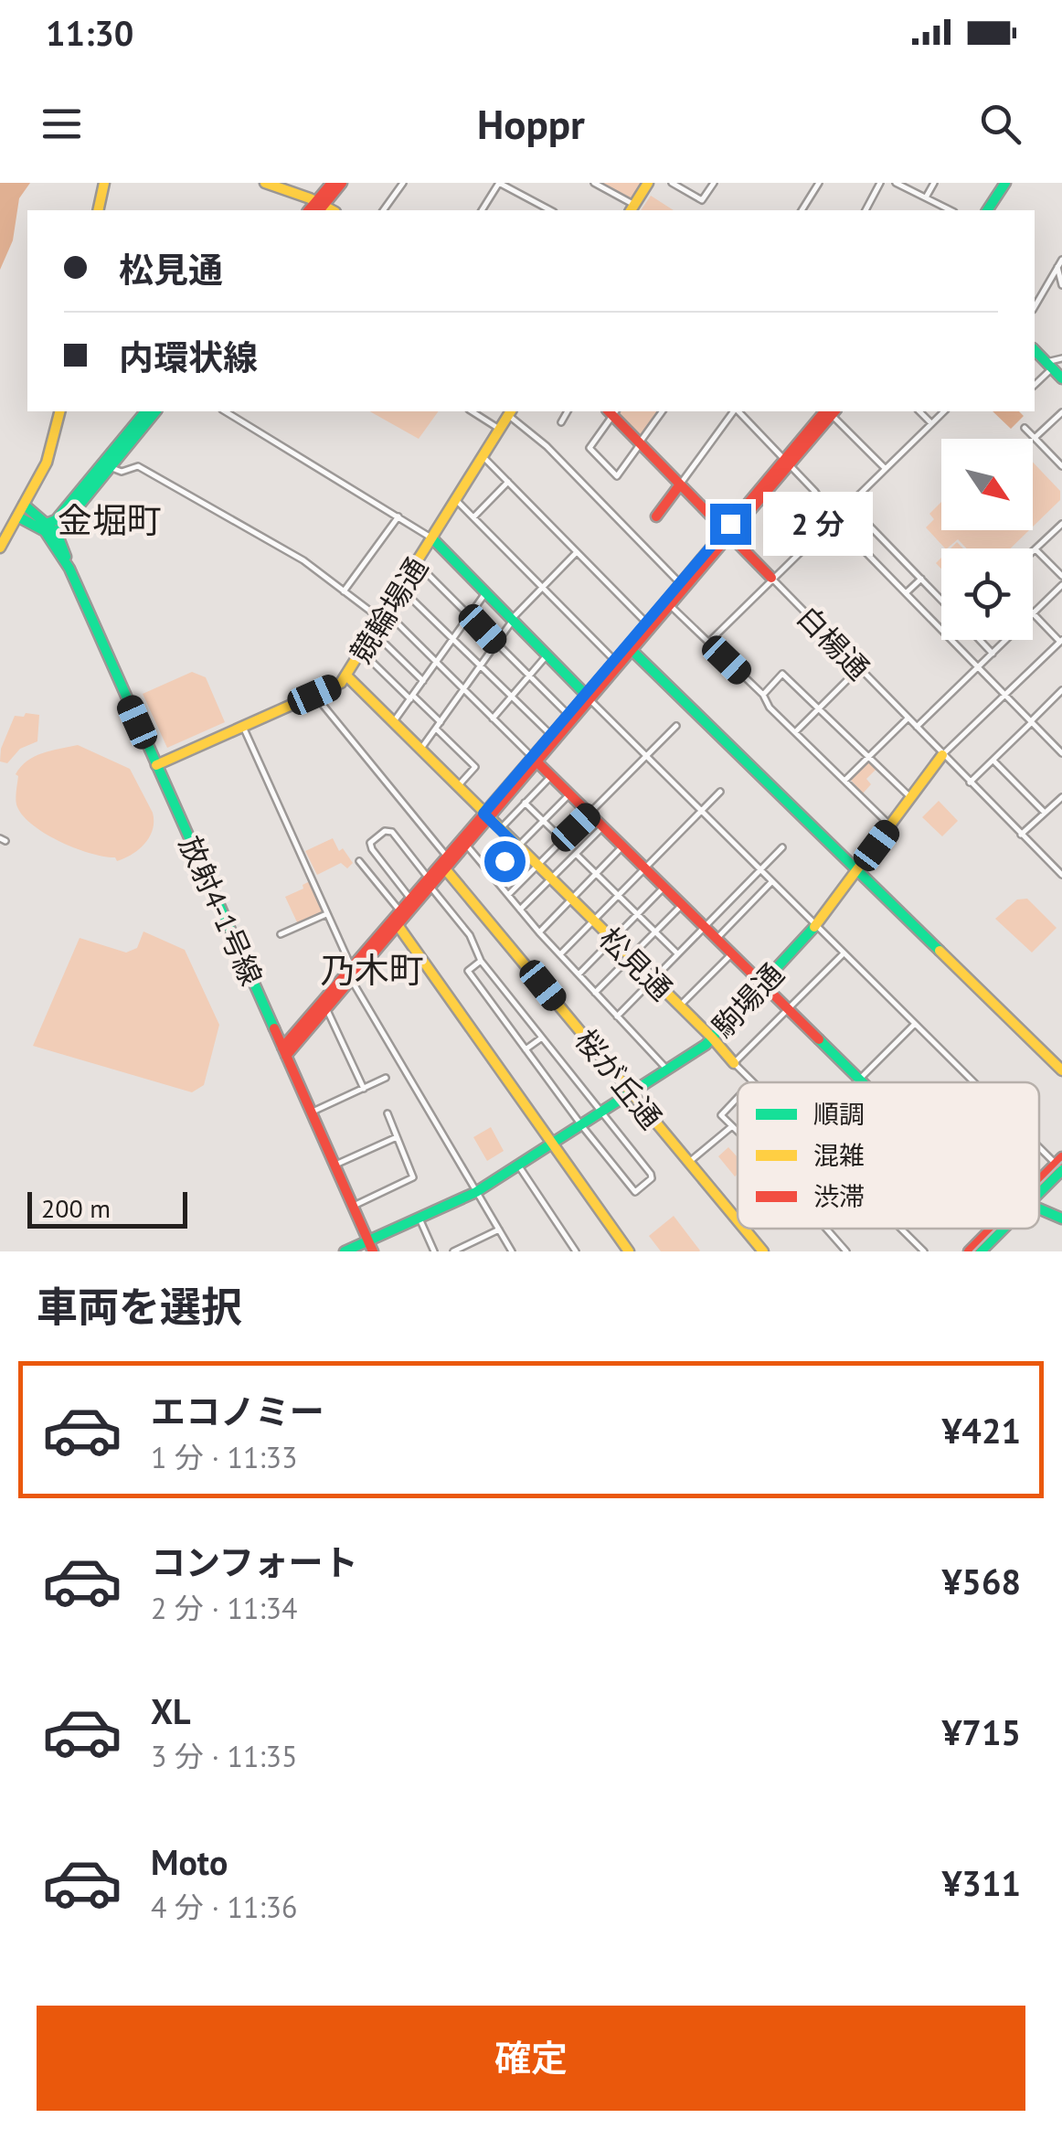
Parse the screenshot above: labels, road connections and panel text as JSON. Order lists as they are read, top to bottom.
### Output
{
  "streets": {
    "main road": [
      "競輪場通",
      "白楊通",
      "放射4-1号線",
      "松見通",
      "駒場通",
      "桜が丘通"
    ]
  },
  "crossings": [
    ["競輪場通", "放射4-1号線"],
    ["競輪場通", "松見通"],
    ["白楊通", "駒場通"],
    ["放射4-1号線", "駒場通"],
    ["松見通", "駒場通"],
    ["駒場通", "桜が丘通"]
  ],
  "districts": ["金堀町", "乃木町"],
  "legend": ["順調", "混雑", "渋滞"],
  "scale_bar": "200 m",
  "north": "bottom right",
  "page": {
    "status": "11:30",
    "header": "Hoppr",
    "banner": ["松見通", "内環状線"],
    "bubble": "2 分",
    "scale": "200 m",
    "heading": "車両を選択",
    "list": [
      {
        "name": "エコノミー",
        "note": "1 分 · 11:33",
        "value": "¥421"
      },
      {
        "name": "コンフォート",
        "note": "2 分 · 11:34",
        "value": "¥568"
      },
      {
        "name": "XL",
        "note": "3 分 · 11:35",
        "value": "¥715"
      },
      {
        "name": "Moto",
        "note": "4 分 · 11:36",
        "value": "¥311"
      }
    ],
    "buttons": "確定"
  }
}
